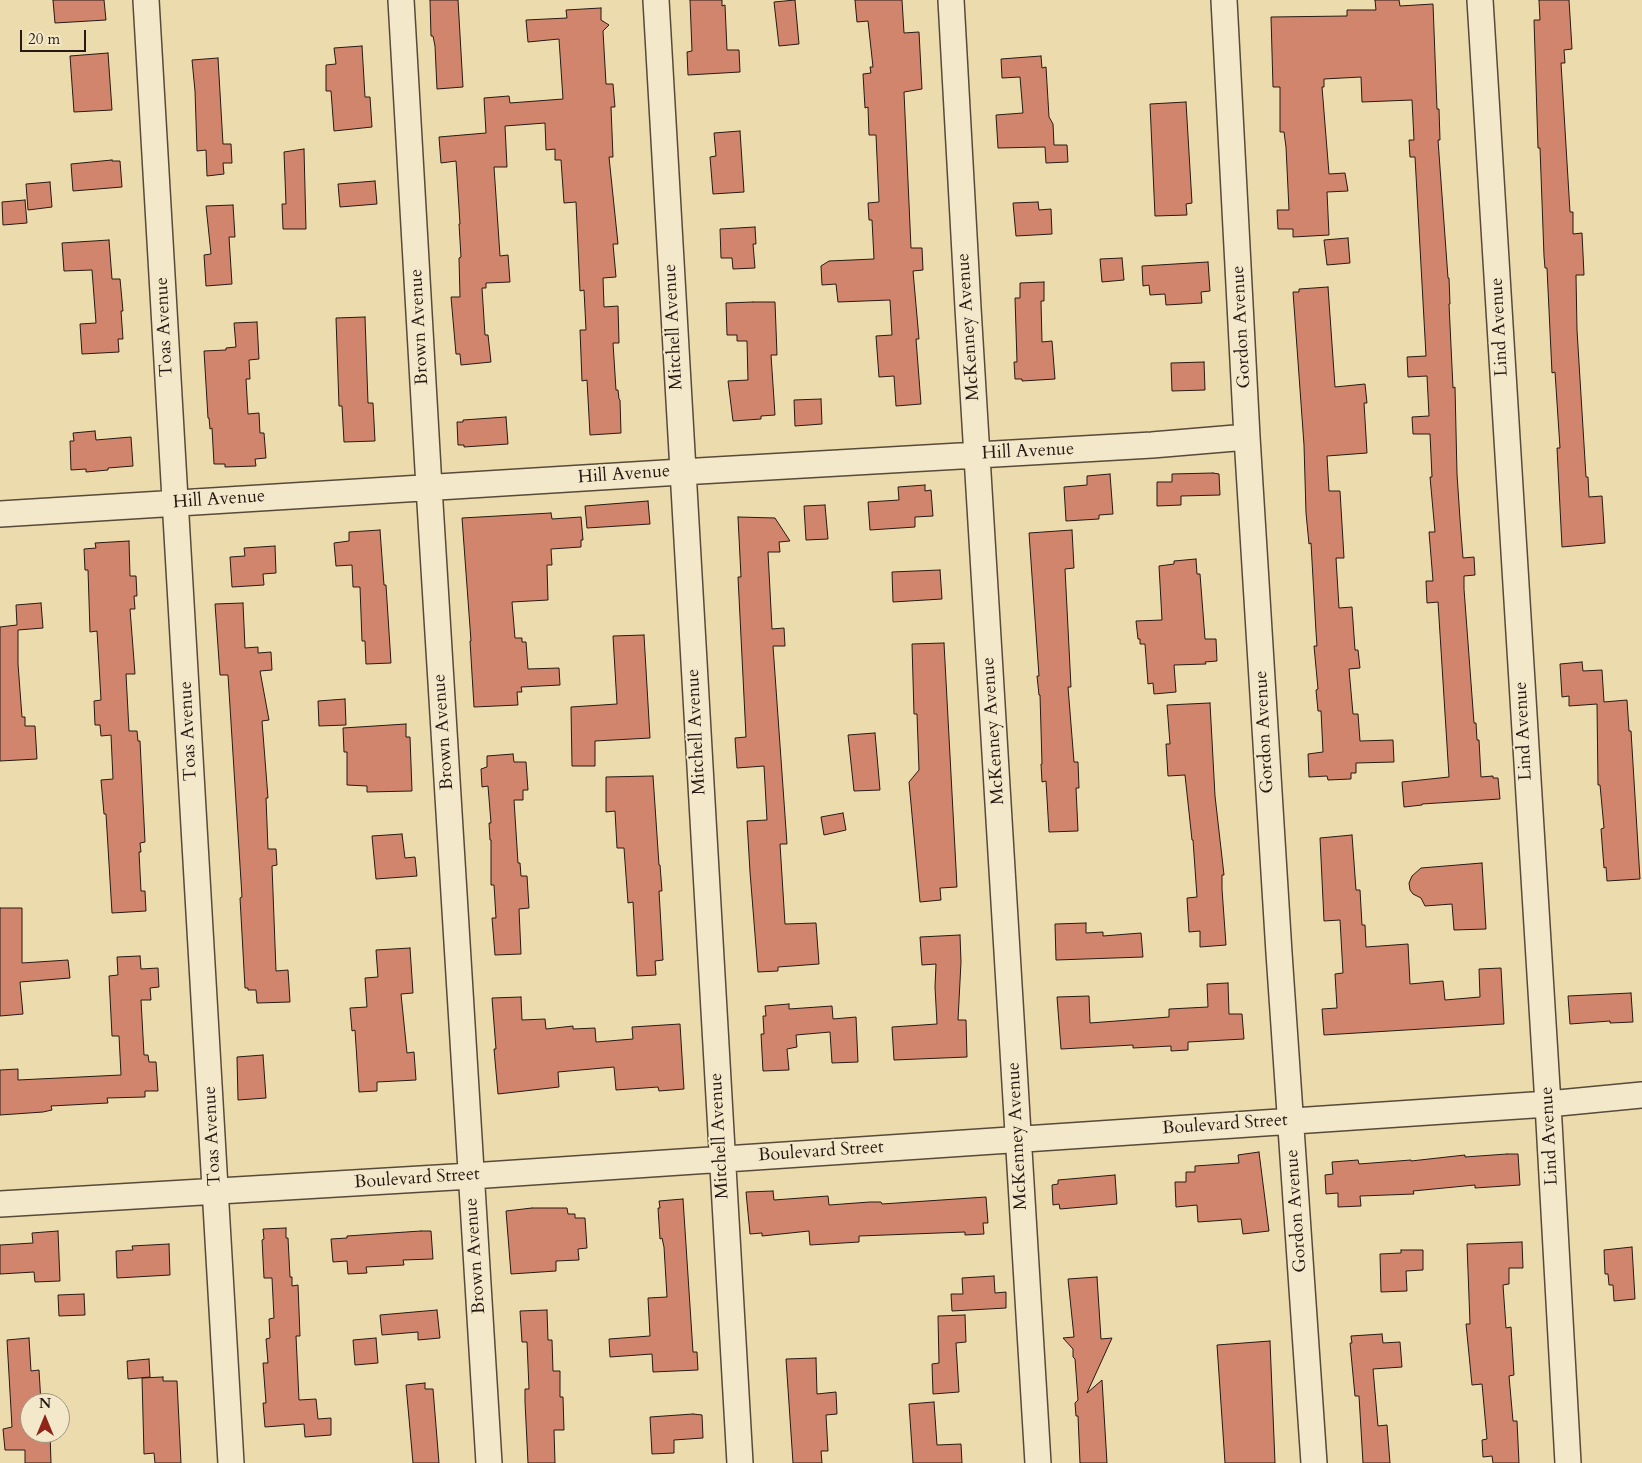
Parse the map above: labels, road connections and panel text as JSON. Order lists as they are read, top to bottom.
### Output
{
  "streets": {
    "street": [
      "Toas Avenue",
      "Brown Avenue",
      "Mitchell Avenue",
      "McKenney Avenue",
      "Gordon Avenue",
      "Lind Avenue",
      "Hill Avenue",
      "Boulevard Street"
    ]
  },
  "crossings": [
    ["Toas Avenue", "Hill Avenue"],
    ["Toas Avenue", "Boulevard Street"],
    ["Brown Avenue", "Hill Avenue"],
    ["Brown Avenue", "Boulevard Street"],
    ["Mitchell Avenue", "Hill Avenue"],
    ["Mitchell Avenue", "Boulevard Street"],
    ["McKenney Avenue", "Hill Avenue"],
    ["McKenney Avenue", "Boulevard Street"],
    ["Gordon Avenue", "Hill Avenue"],
    ["Gordon Avenue", "Boulevard Street"],
    ["Lind Avenue", "Boulevard Street"]
  ],
  "scale_bar": "20 m",
  "north": "top"
}
